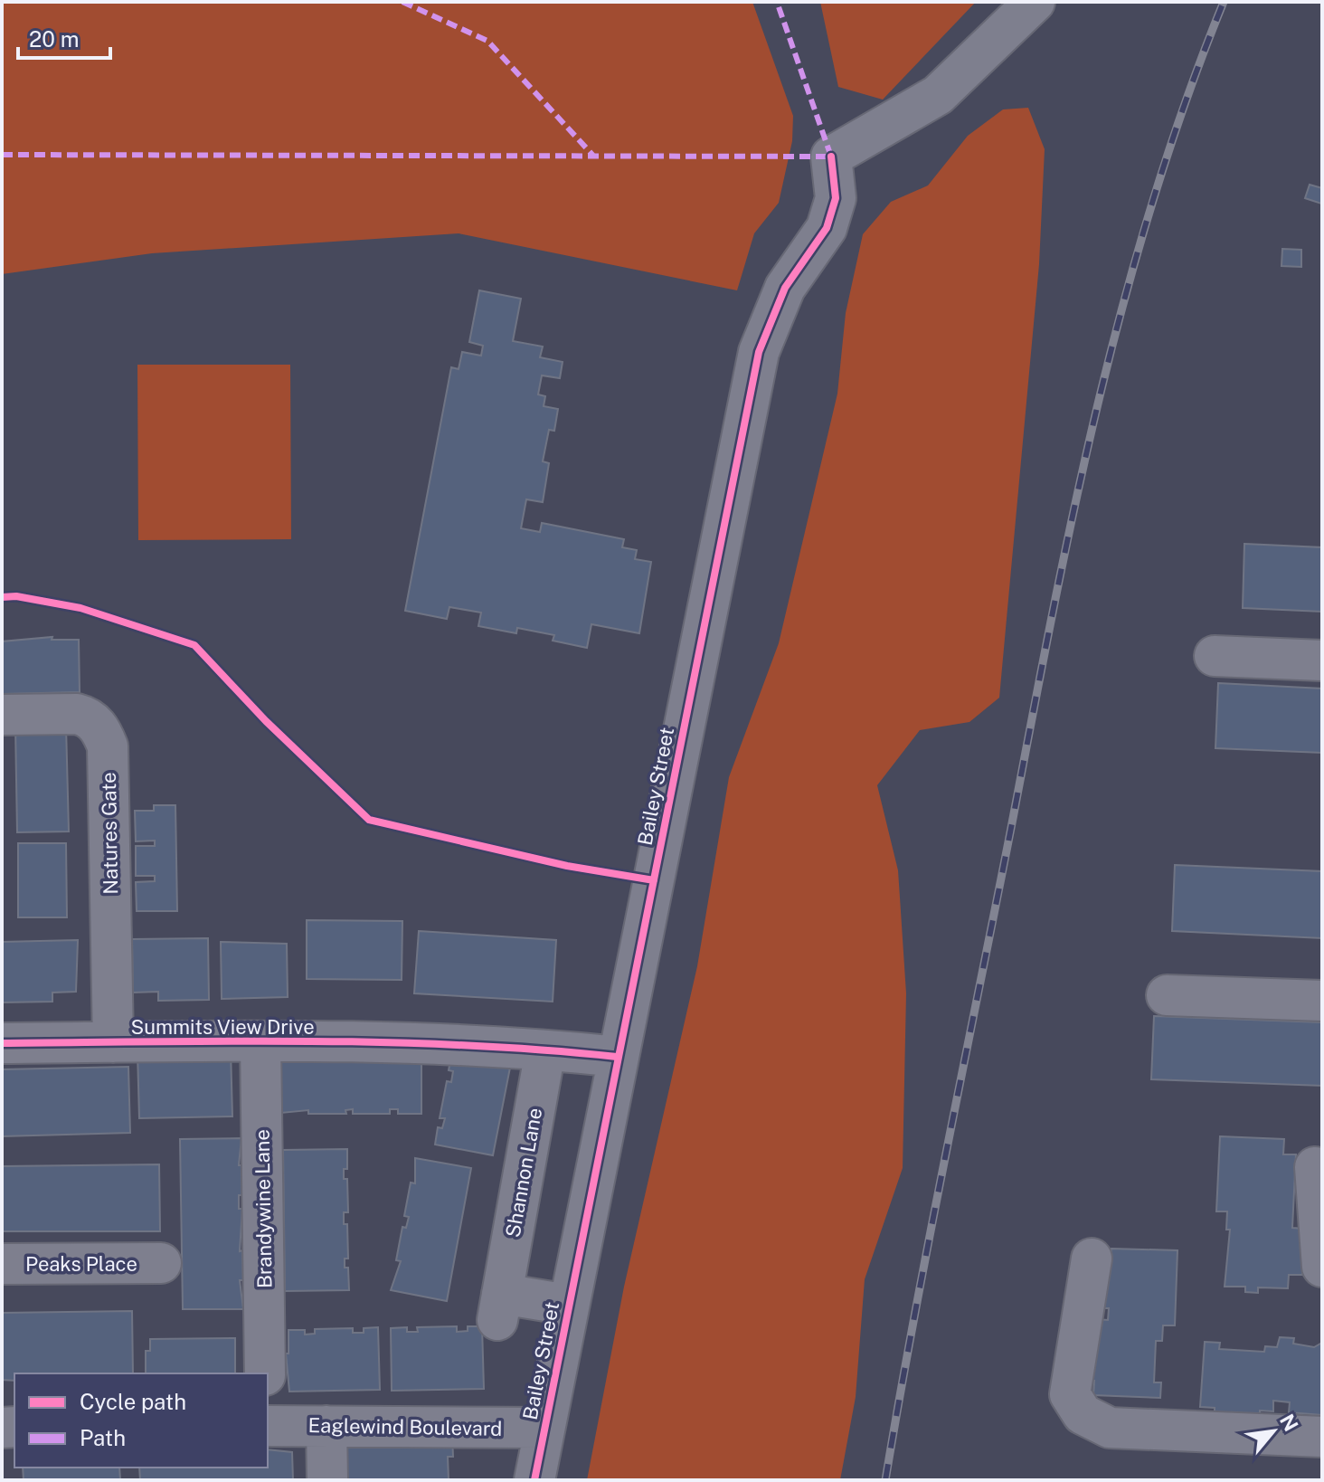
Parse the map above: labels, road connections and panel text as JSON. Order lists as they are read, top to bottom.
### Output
{
  "streets": {
    "street": [
      "Bailey Street",
      "Natures Gate",
      "Summits View Drive",
      "Shannon Lane",
      "Brandywine Lane",
      "Peaks Place",
      "Eaglewind Boulevard"
    ]
  },
  "crossings": [
    ["Bailey Street", "Summits View Drive"],
    ["Bailey Street", "Shannon Lane"],
    ["Bailey Street", "Eaglewind Boulevard"],
    ["Natures Gate", "Summits View Drive"],
    ["Summits View Drive", "Shannon Lane"],
    ["Summits View Drive", "Brandywine Lane"]
  ],
  "legend": ["Cycle path", "Path"],
  "scale_bar": "20 m",
  "north": "top right"
}
